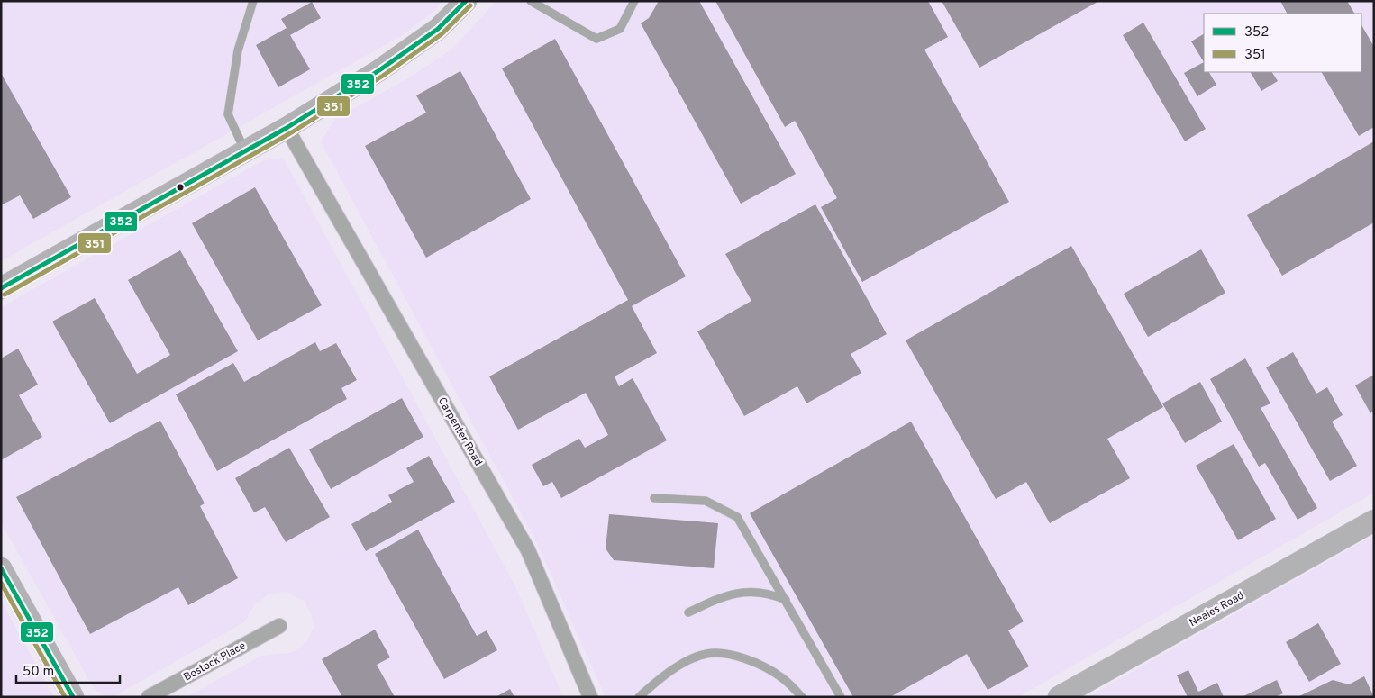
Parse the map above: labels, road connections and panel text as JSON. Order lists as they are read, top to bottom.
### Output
{
  "streets": {
    "main road": ["Neales Road"],
    "street": ["Carpenter Road", "Bostock Place"]
  },
  "lines": ["transit line 352", "transit line 351"],
  "legend": ["352", "351"],
  "scale_bar": "50 m"
}
